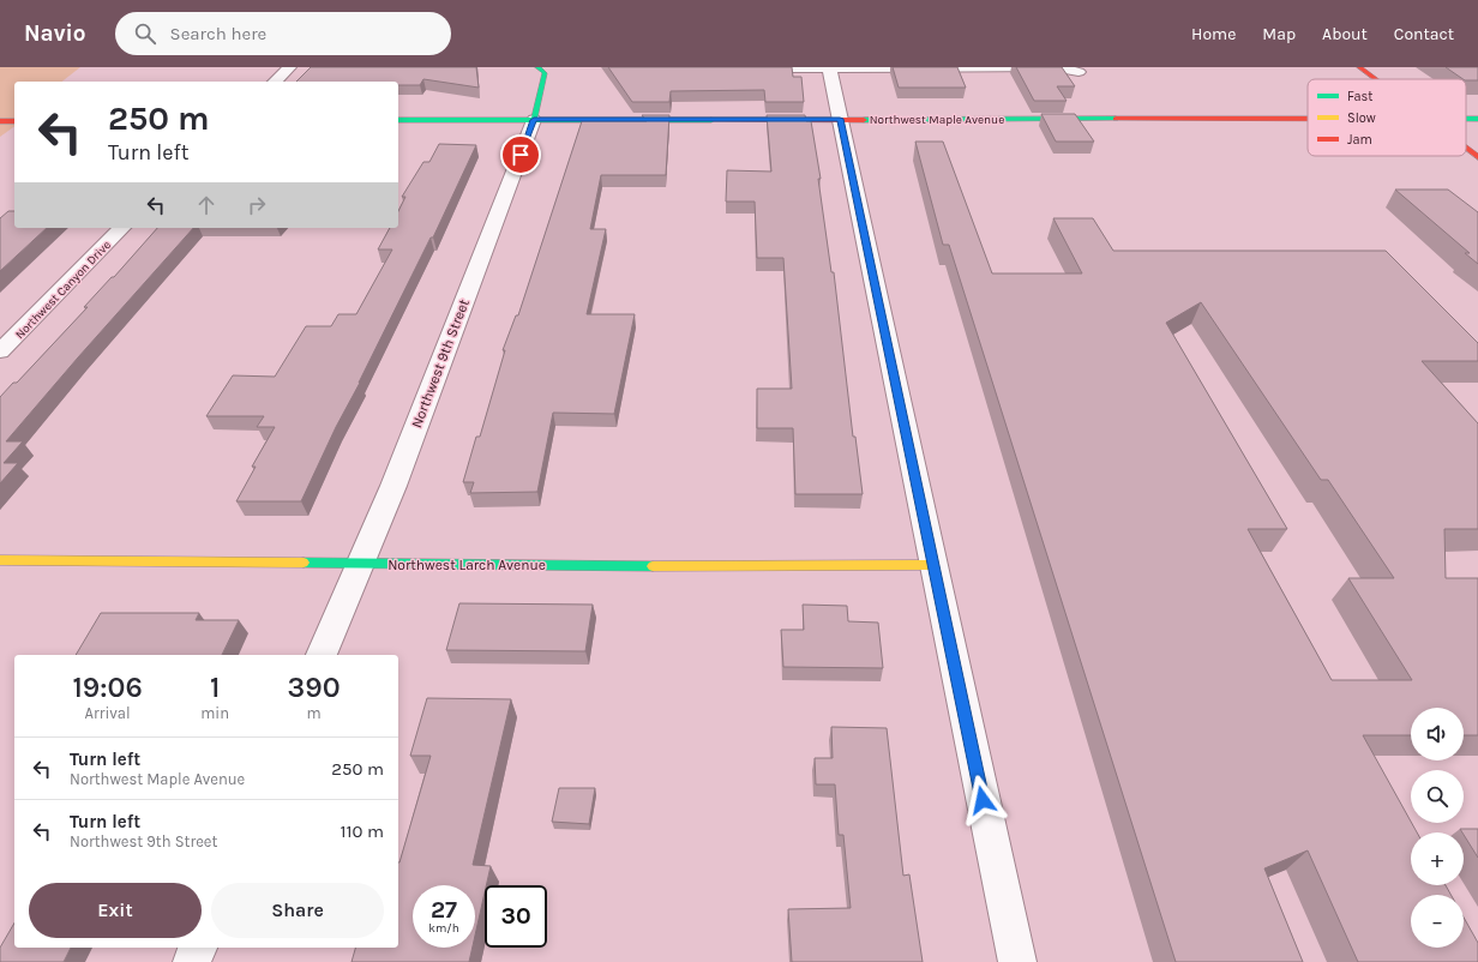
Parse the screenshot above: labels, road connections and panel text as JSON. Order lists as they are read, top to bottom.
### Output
{
  "streets": {
    "main road": ["Northwest Maple Avenue", "Northwest 9th Street", "Northwest Larch Avenue"],
    "street": ["Northwest Canyon Drive"]
  },
  "crossings": [
    ["Northwest Maple Avenue", "Northwest 9th Street"],
    ["Northwest 9th Street", "Northwest Larch Avenue"]
  ],
  "legend": ["Fast", "Slow", "Jam"],
  "page": {
    "header": "Navio",
    "search": "Search here",
    "nav": [
      "Home",
      "Map",
      "About",
      "Contact"
    ],
    "turn": ["250 m", "Turn left"],
    "eta": [
      "19:06",
      "Arrival",
      "1",
      "min",
      "390",
      "m"
    ],
    "map_buttons": ["+", "−"],
    "list": [
      {
        "name": "Turn left",
        "note": "Northwest Maple Avenue",
        "value": "250 m"
      },
      {
        "name": "Turn left",
        "note": "Northwest 9th Street",
        "value": "110 m"
      }
    ],
    "buttons": ["Exit", "Share"],
    "speed": "27 km/h",
    "limit": "30"
  }
}
